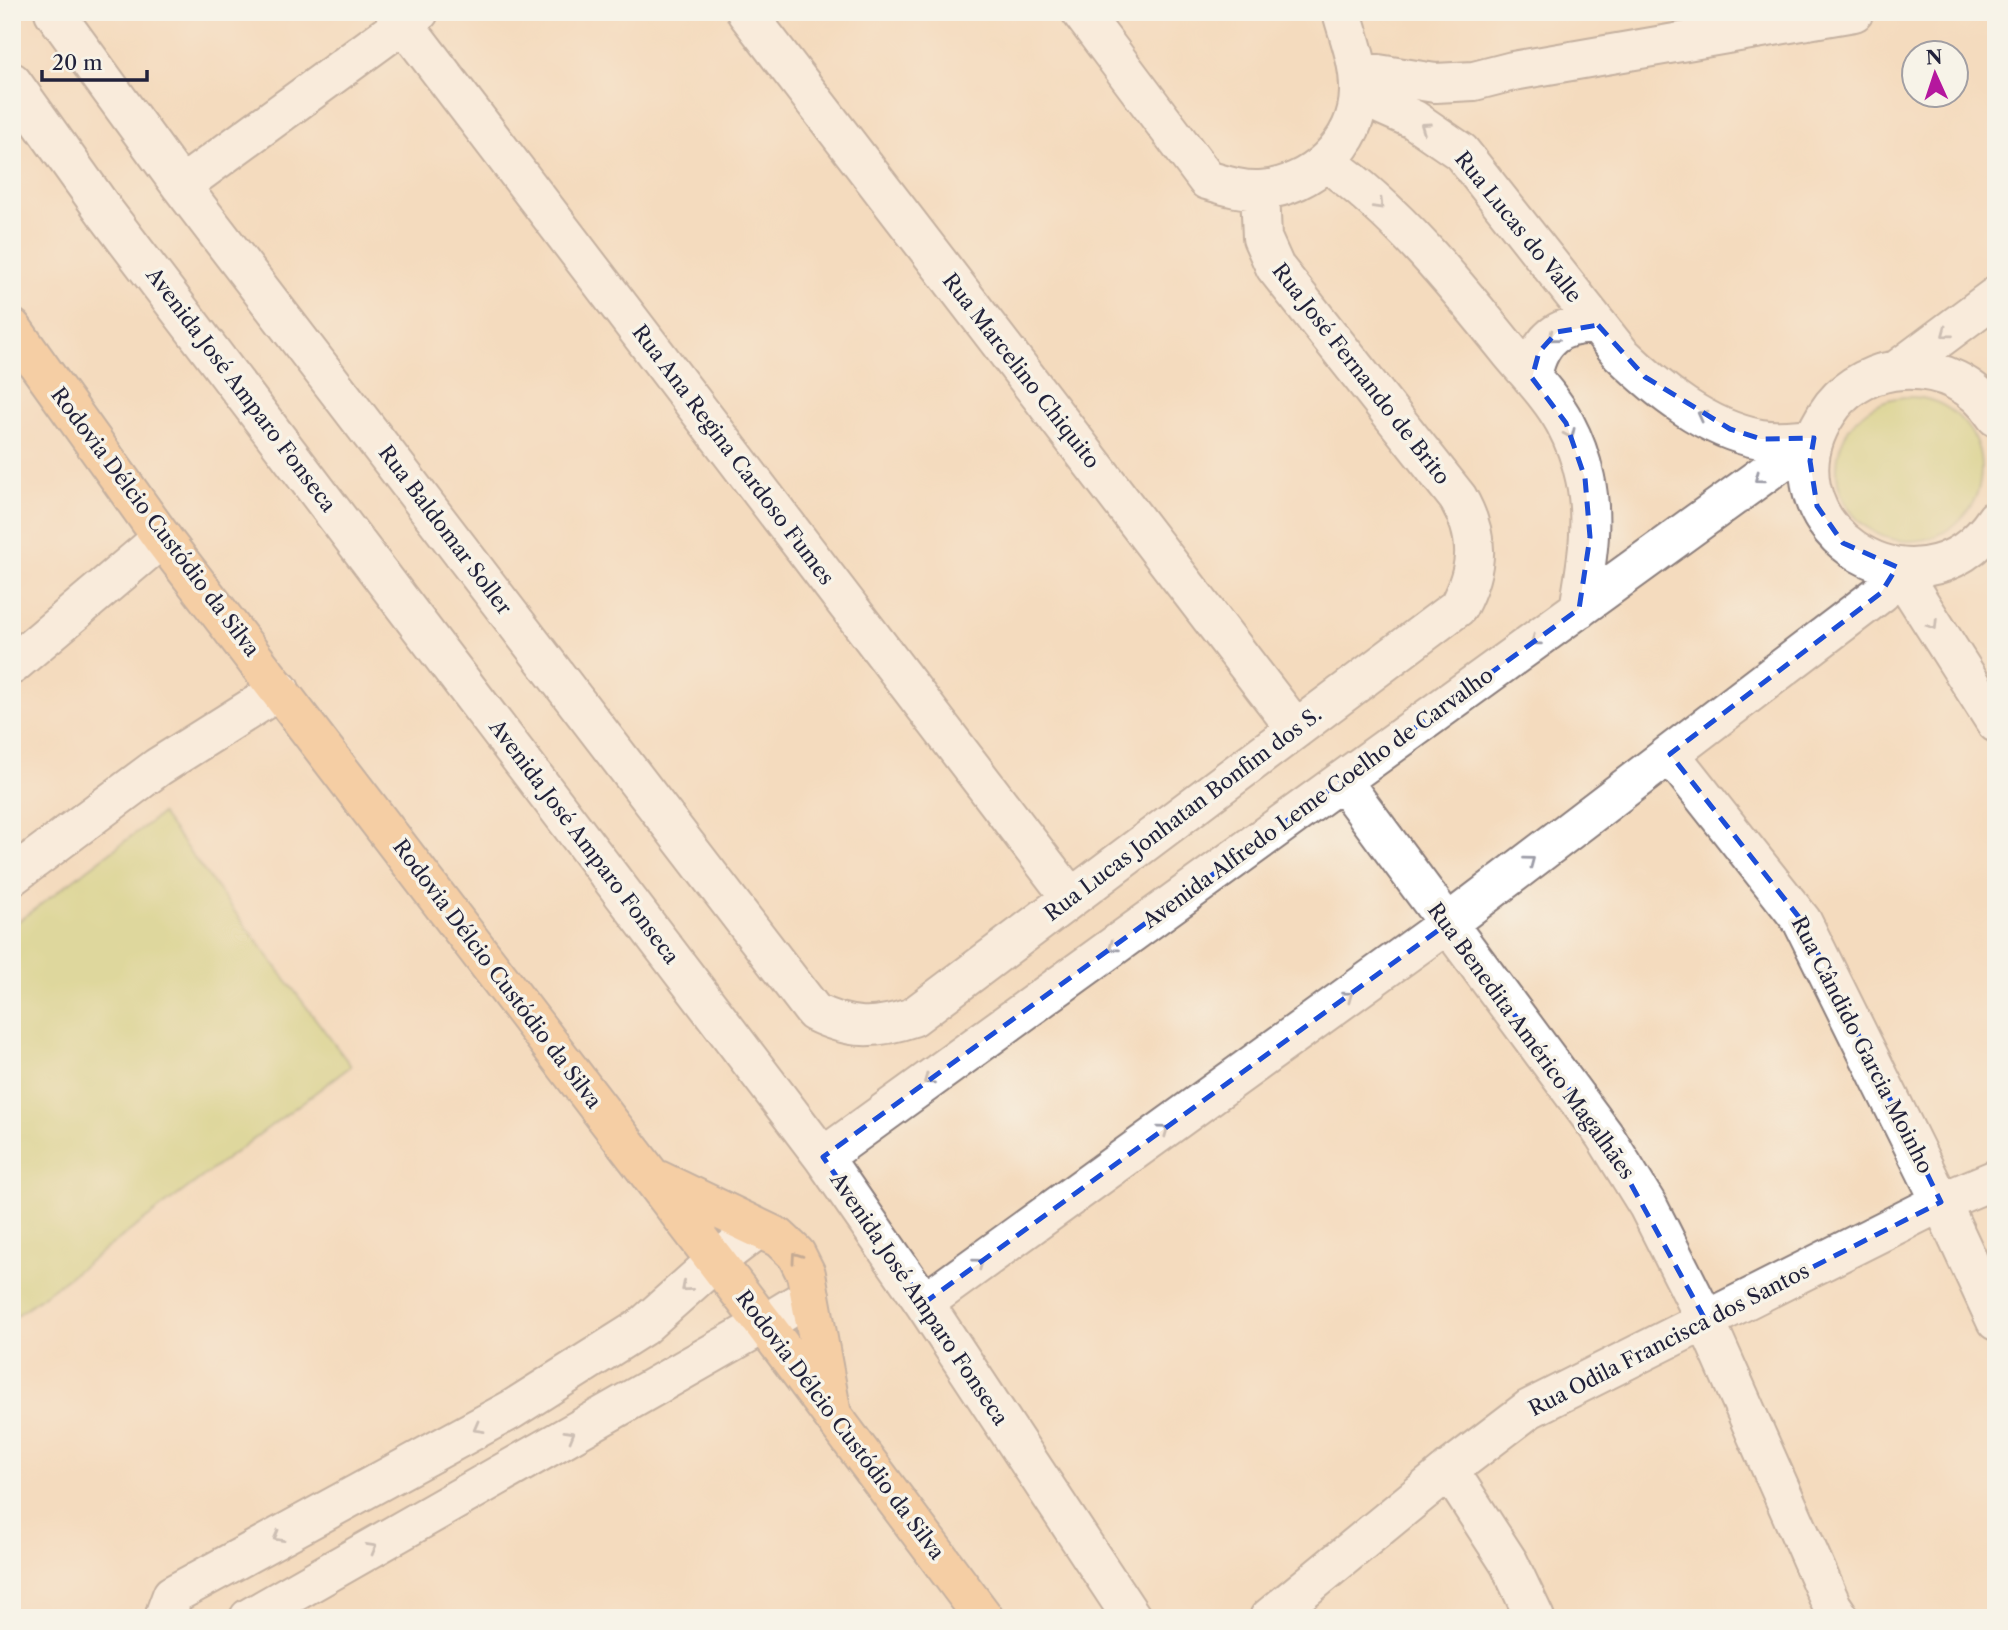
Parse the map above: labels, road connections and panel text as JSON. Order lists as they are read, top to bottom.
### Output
{
  "streets": {
    "main road": ["Rodovia Délcio Custódio da Silva"],
    "street": [
      "Rua Lucas do Valle",
      "Rua Marcelino Chiquito",
      "Rua José Fernando de Brito",
      "Avenida José Amparo Fonseca",
      "Rua Ana Regina Cardoso Fumes",
      "Rua Baldomar Soller",
      "Avenida Alfredo Leme Coelho de Carvalho",
      "Rua Lucas Jonhatan Bonfim dos S.",
      "Rua Benedita Américo Magalhães",
      "Rua Cândido Garcia Moinho",
      "Rua Odila Francisca dos Santos"
    ]
  },
  "crossings": [
    ["Rua Lucas do Valle", "Avenida Alfredo Leme Coelho de Carvalho"],
    ["Rua Marcelino Chiquito", "Rua Lucas Jonhatan Bonfim dos S."],
    ["Rua José Fernando de Brito", "Rua Lucas Jonhatan Bonfim dos S."],
    ["Avenida José Amparo Fonseca", "Avenida Alfredo Leme Coelho de Carvalho"],
    ["Rua Ana Regina Cardoso Fumes", "Rua Lucas Jonhatan Bonfim dos S."],
    ["Rua Baldomar Soller", "Rua Lucas Jonhatan Bonfim dos S."],
    ["Avenida Alfredo Leme Coelho de Carvalho", "Rua Benedita Américo Magalhães"],
    ["Rua Benedita Américo Magalhães", "Rua Odila Francisca dos Santos"],
    ["Rua Cândido Garcia Moinho", "Rua Odila Francisca dos Santos"]
  ],
  "scale_bar": "20 m",
  "north": "top"
}
